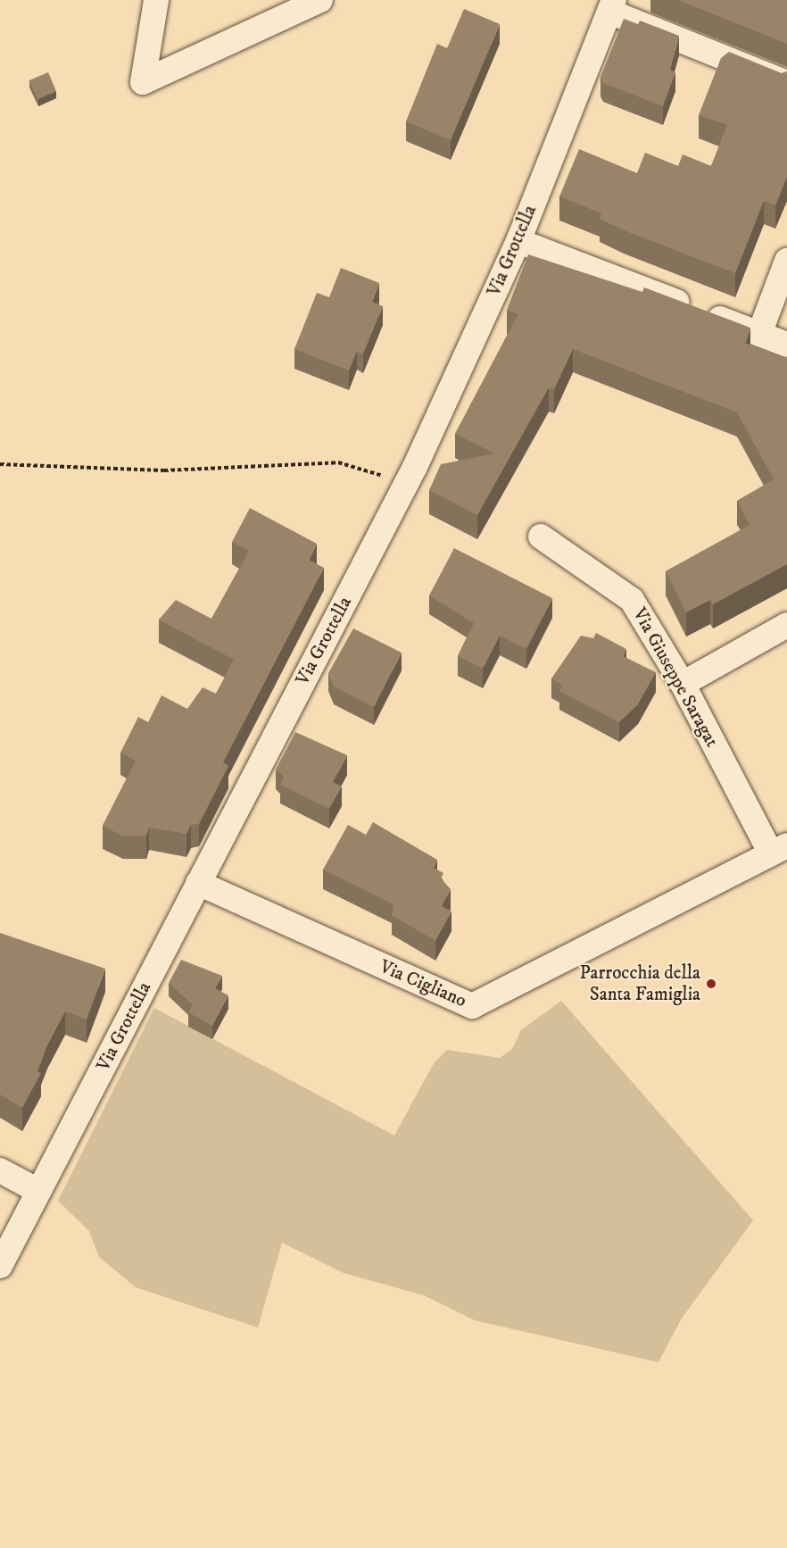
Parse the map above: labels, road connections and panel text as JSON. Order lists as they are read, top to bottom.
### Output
{
  "streets": {
    "street": ["Via Grottella", "Via Giuseppe Saragat", "Via Cigliano"]
  },
  "crossings": [
    ["Via Grottella", "Via Cigliano"],
    ["Via Giuseppe Saragat", "Via Cigliano"]
  ],
  "places": ["Parrocchia della Santa Famiglia"]
}
